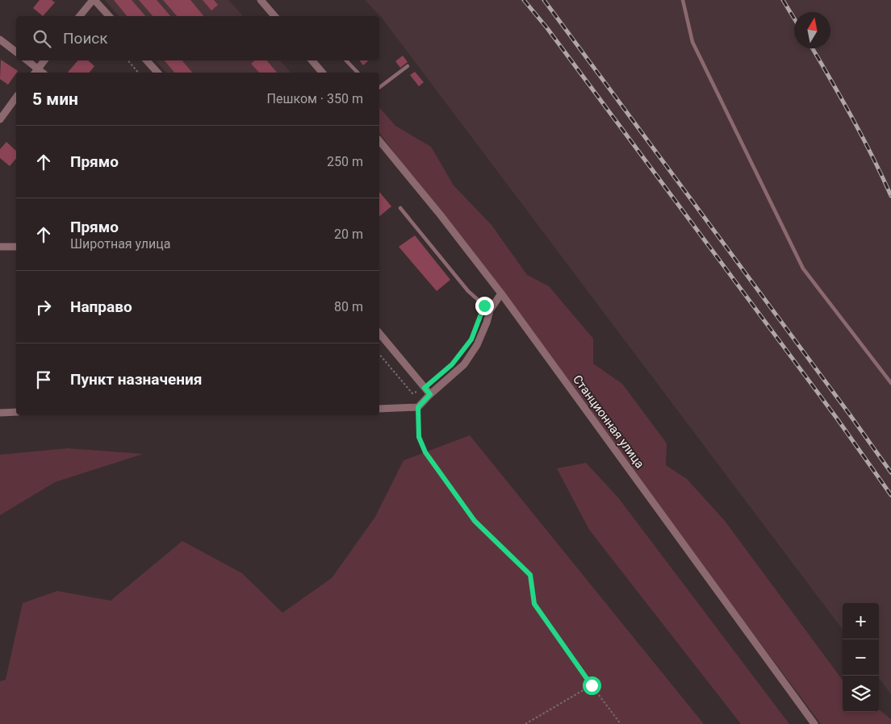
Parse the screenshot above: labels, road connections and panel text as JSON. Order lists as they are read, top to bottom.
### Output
{
  "streets": {
    "street": ["Станционная улица"]
  },
  "north": "top",
  "page": {
    "search": "Поиск",
    "heading": ["5 мин", "Пешком · 350 m"],
    "list": [
      ["Прямо", "250 m"],
      ["Прямо", "Широтная улица", "20 m"],
      ["Направо", "80 m"],
      "Пункт назначения"
    ],
    "map_buttons": ["+", "−"]
  }
}
